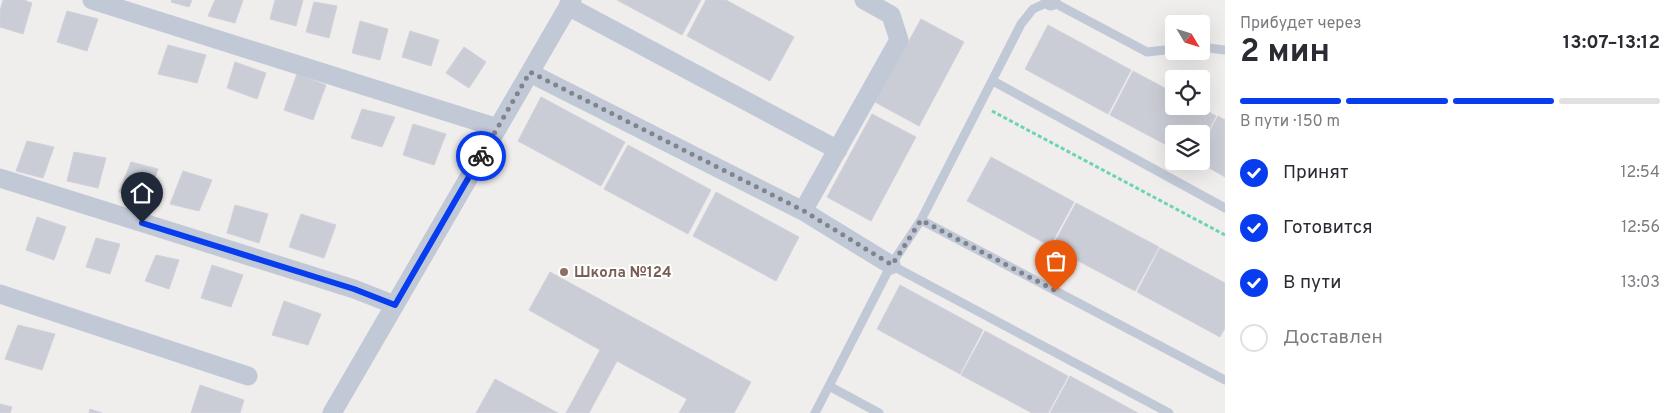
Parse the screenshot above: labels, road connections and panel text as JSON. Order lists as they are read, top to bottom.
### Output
{
  "places": ["Школа №124"],
  "north": "bottom right",
  "page": {
    "heading": ["2 мин", "Прибудет через", "13:07–13:12"],
    "bar": "В пути · 150 m",
    "list": [
      ["Принят", "12:54"],
      ["Готовится", "12:56"],
      ["В пути", "13:03"],
      "Доставлен"
    ]
  }
}
